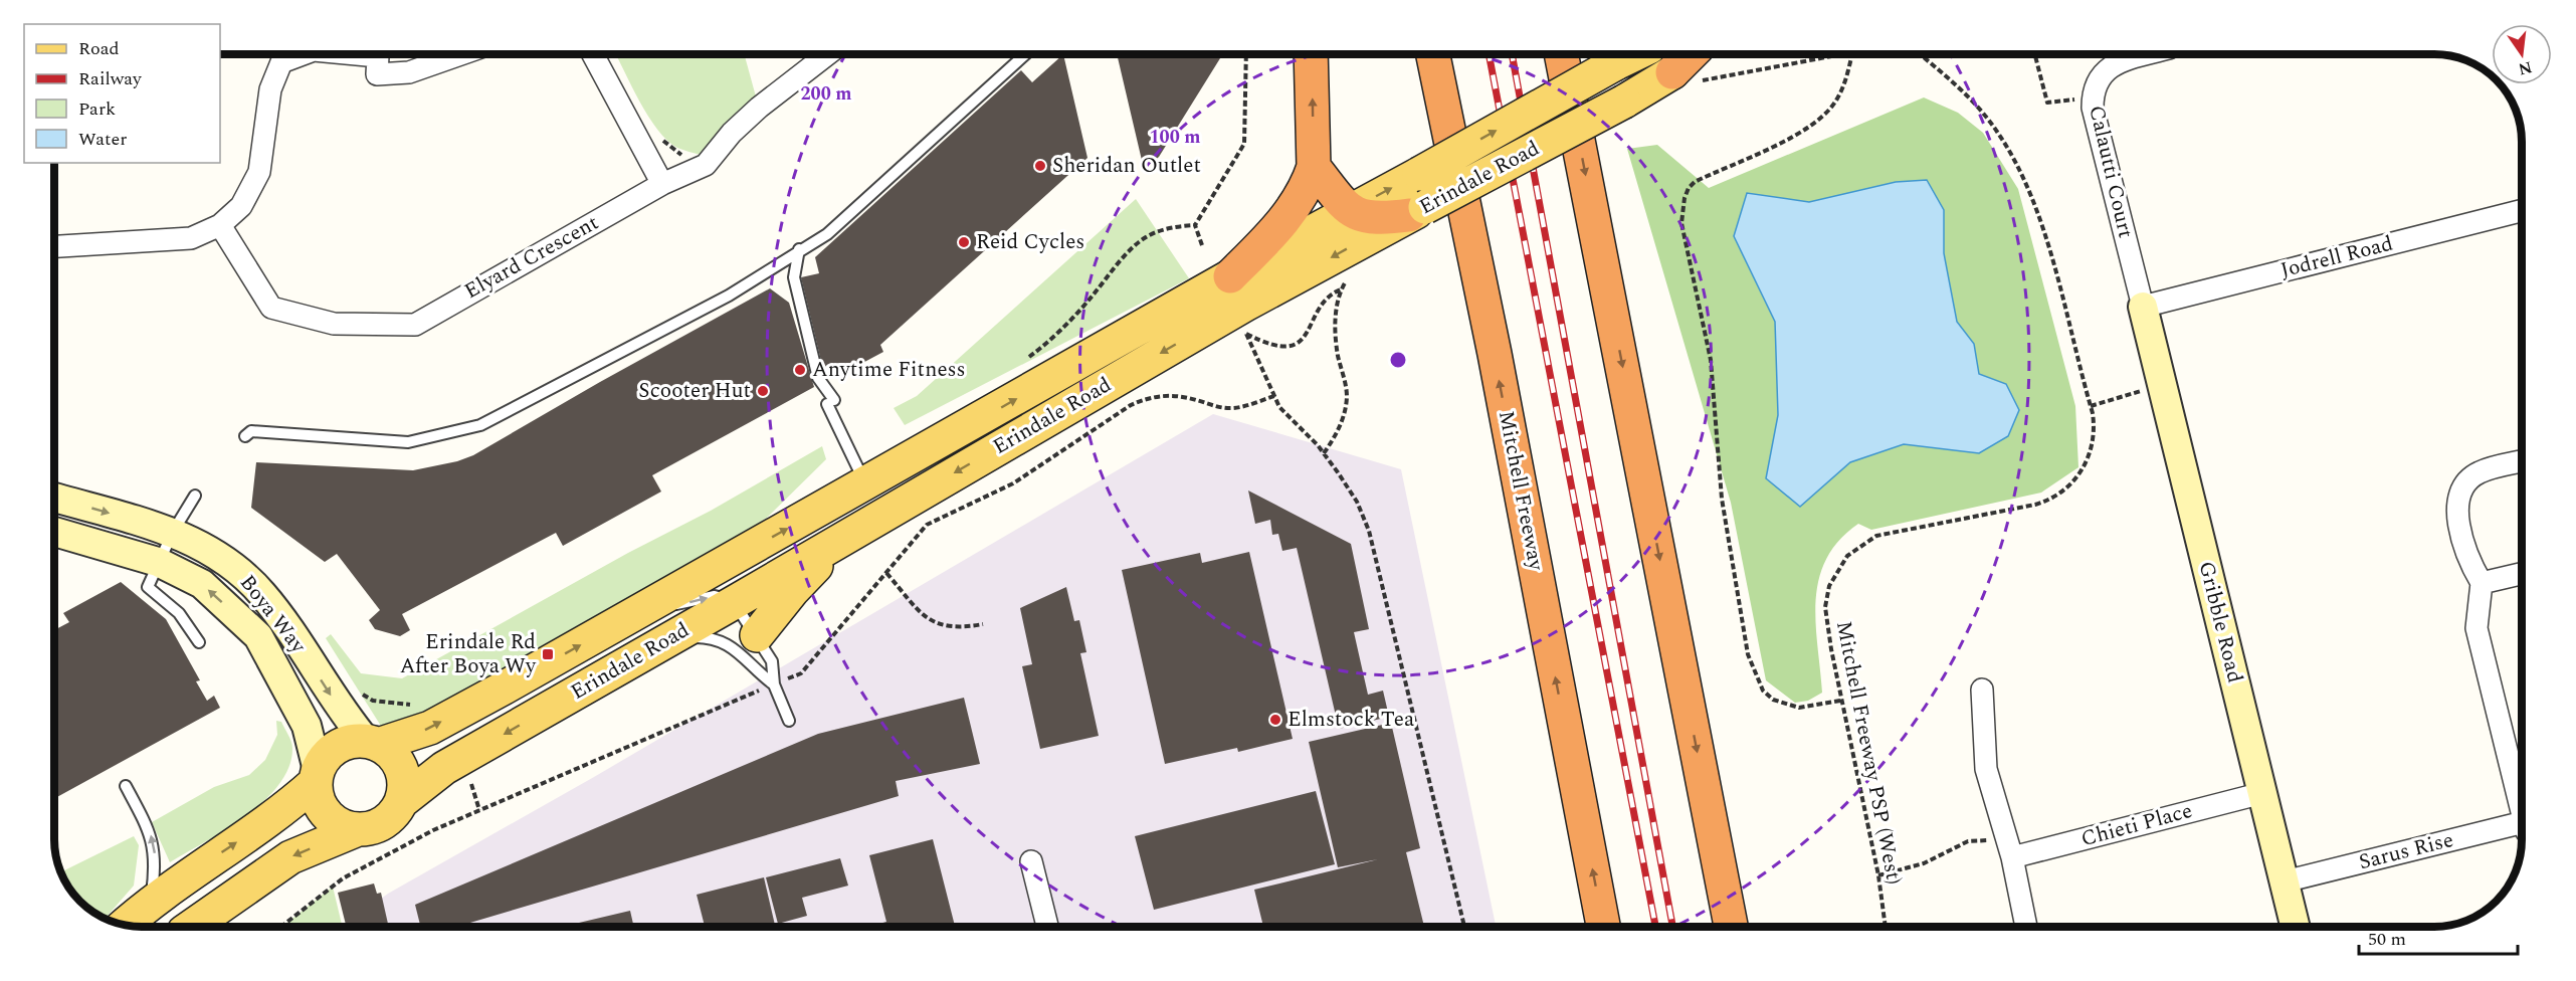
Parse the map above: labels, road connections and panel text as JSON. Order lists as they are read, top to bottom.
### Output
{
  "streets": {
    "highway": ["Mitchell Freeway"],
    "main road": ["Erindale Road", "Boya Way", "Gribble Road"],
    "street": [
      "Calautti Court",
      "Elyard Crescent",
      "Jodrell Road",
      "Chieti Place",
      "Sarus Rise"
    ],
    "path": ["Mitchell Freeway PSP (West)"]
  },
  "crossings": [
    ["Calautti Court", "Jodrell Road"],
    ["Calautti Court", "Gribble Road"],
    ["Erindale Road", "Boya Way"],
    ["Jodrell Road", "Gribble Road"],
    ["Gribble Road", "Chieti Place"],
    ["Gribble Road", "Sarus Rise"]
  ],
  "places": {
    "other": [
      "Sheridan Outlet",
      "Reid Cycles",
      "Anytime Fitness",
      "Scooter Hut",
      "Elmstock Tea"
    ],
    "transit": ["Erindale Rd After Boya Wy"]
  },
  "legend": [
    "Road",
    "Railway",
    "Park",
    "Water"
  ],
  "scale_bar": "50 m",
  "north": "bottom",
  "rings": ["200 m", "100 m"]
}
